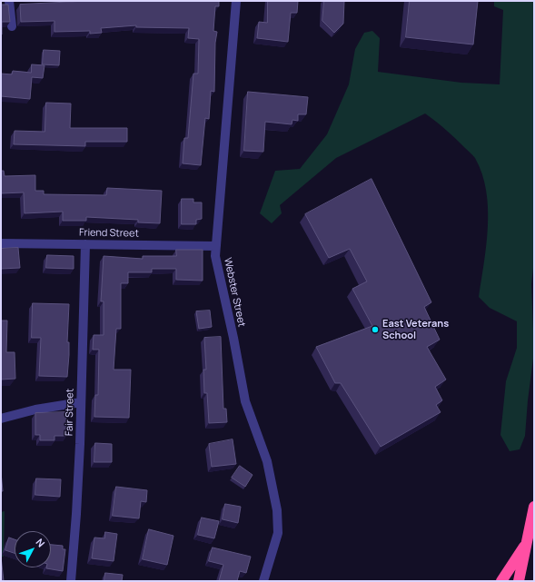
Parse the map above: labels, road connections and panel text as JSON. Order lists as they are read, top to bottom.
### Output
{
  "streets": {
    "street": ["Friend Street", "Webster Street", "Fair Street"]
  },
  "crossings": [
    ["Friend Street", "Webster Street"],
    ["Friend Street", "Fair Street"]
  ],
  "places": ["East Veterans School"],
  "north": "top right"
}
